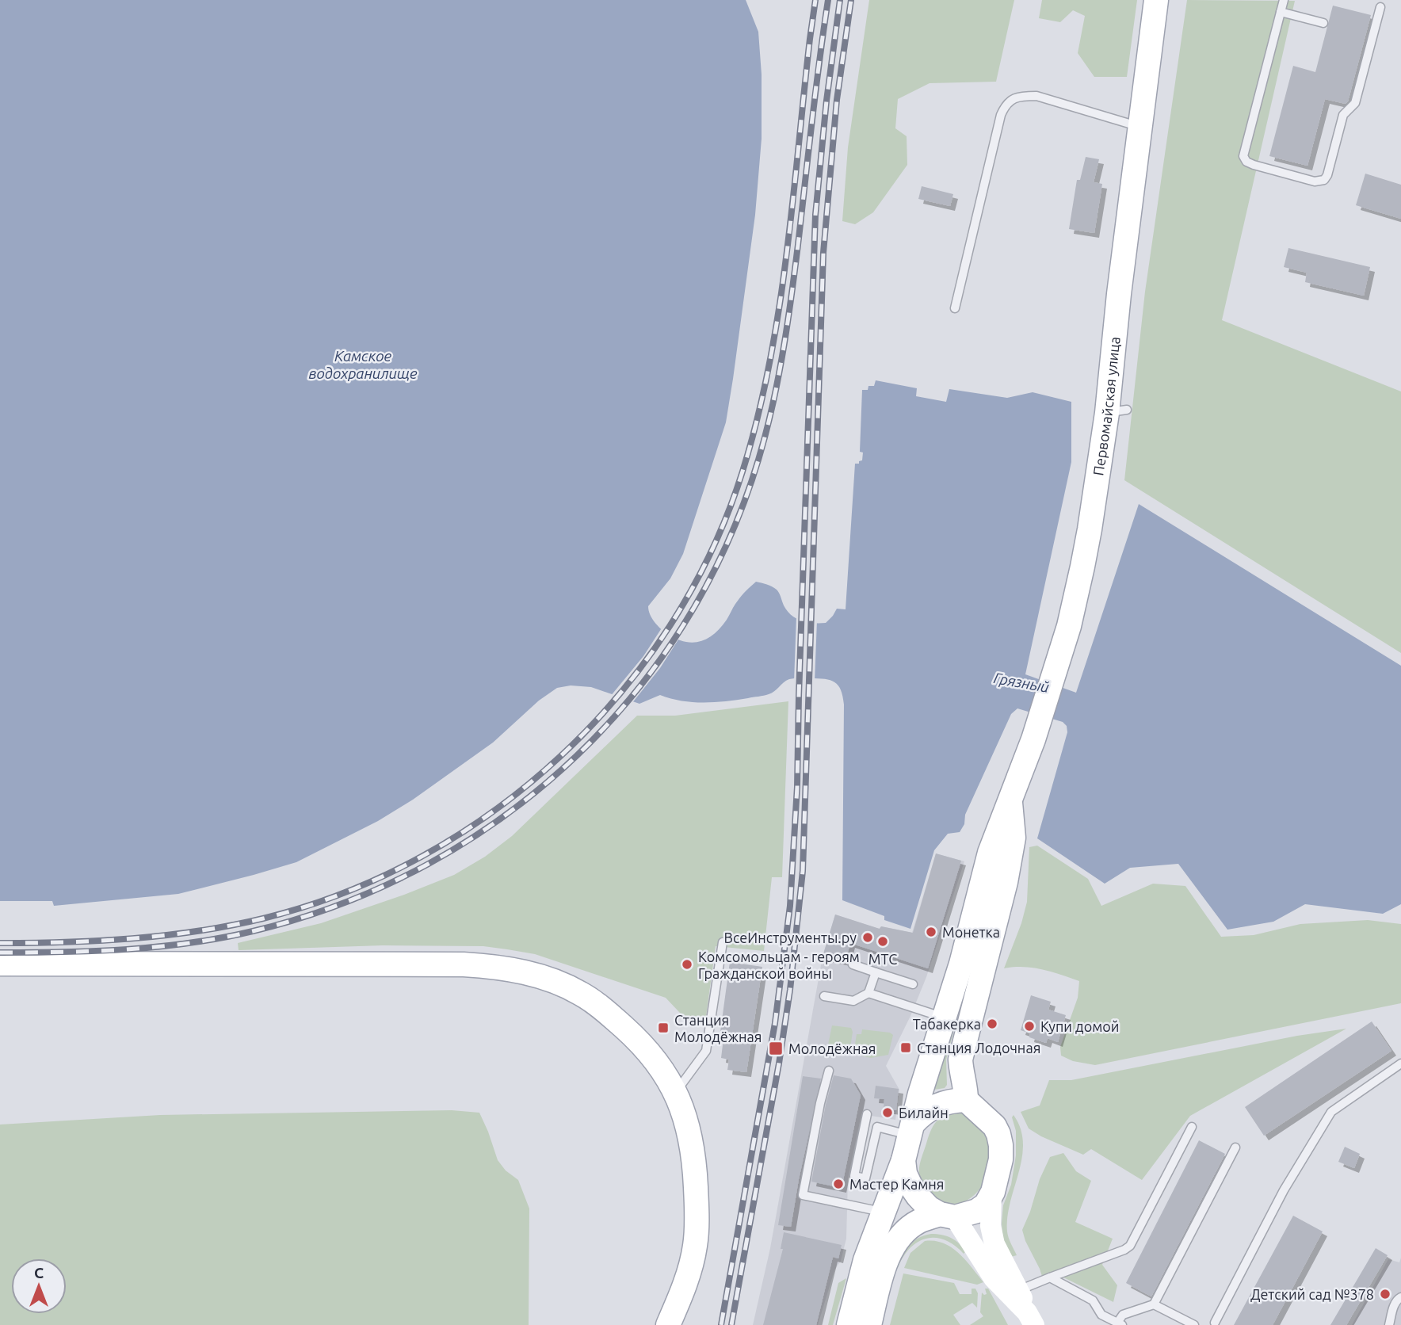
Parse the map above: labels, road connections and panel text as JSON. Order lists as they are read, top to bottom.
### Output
{
  "streets": {
    "main road": ["Первомайская улица"]
  },
  "water": ["Камское водохранилище", "Грязный"],
  "places": {
    "other": [
      "Монетка",
      "ВсеИнструменты.ру",
      "МТС",
      "Комсомольцам - героям Гражданской войны",
      "Табакерка",
      "Купи домой",
      "Билайн",
      "Мастер Камня",
      "Детский сад №378"
    ],
    "transit": ["Станция Молодёжная", "Станция Лодочная", "Молодёжная"]
  },
  "north": "top"
}
